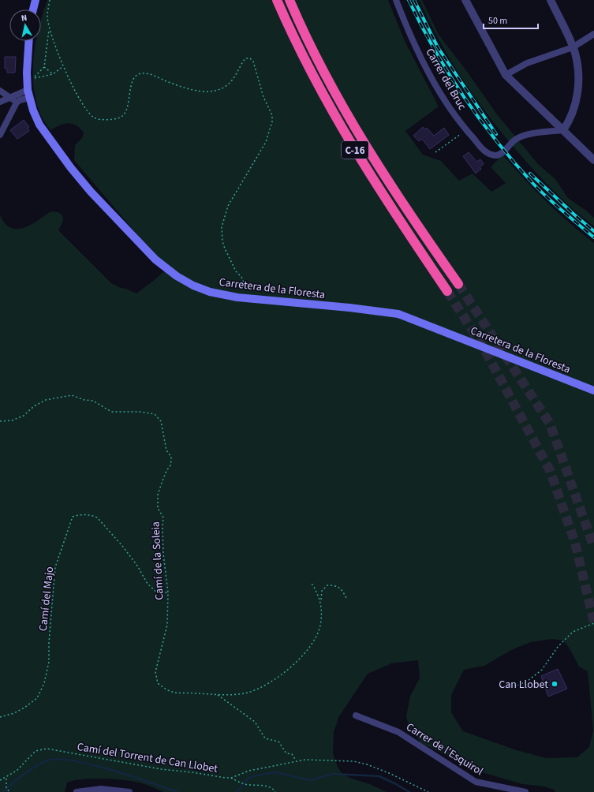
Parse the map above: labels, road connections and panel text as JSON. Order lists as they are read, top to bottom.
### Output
{
  "streets": {
    "highway": ["C-16"],
    "main road": ["Carretera de la Floresta"],
    "street": ["Carrer del Bruc", "Carrer de l'Esquirol"],
    "path": ["Camí de la Soleia", "Camí del Majo", "Camí del Torrent de Can Llobet"]
  },
  "crossings": [
    ["Camí de la Soleia", "Camí del Majo"]
  ],
  "places": ["Can Llobet"],
  "scale_bar": "50 m",
  "north": "top"
}
